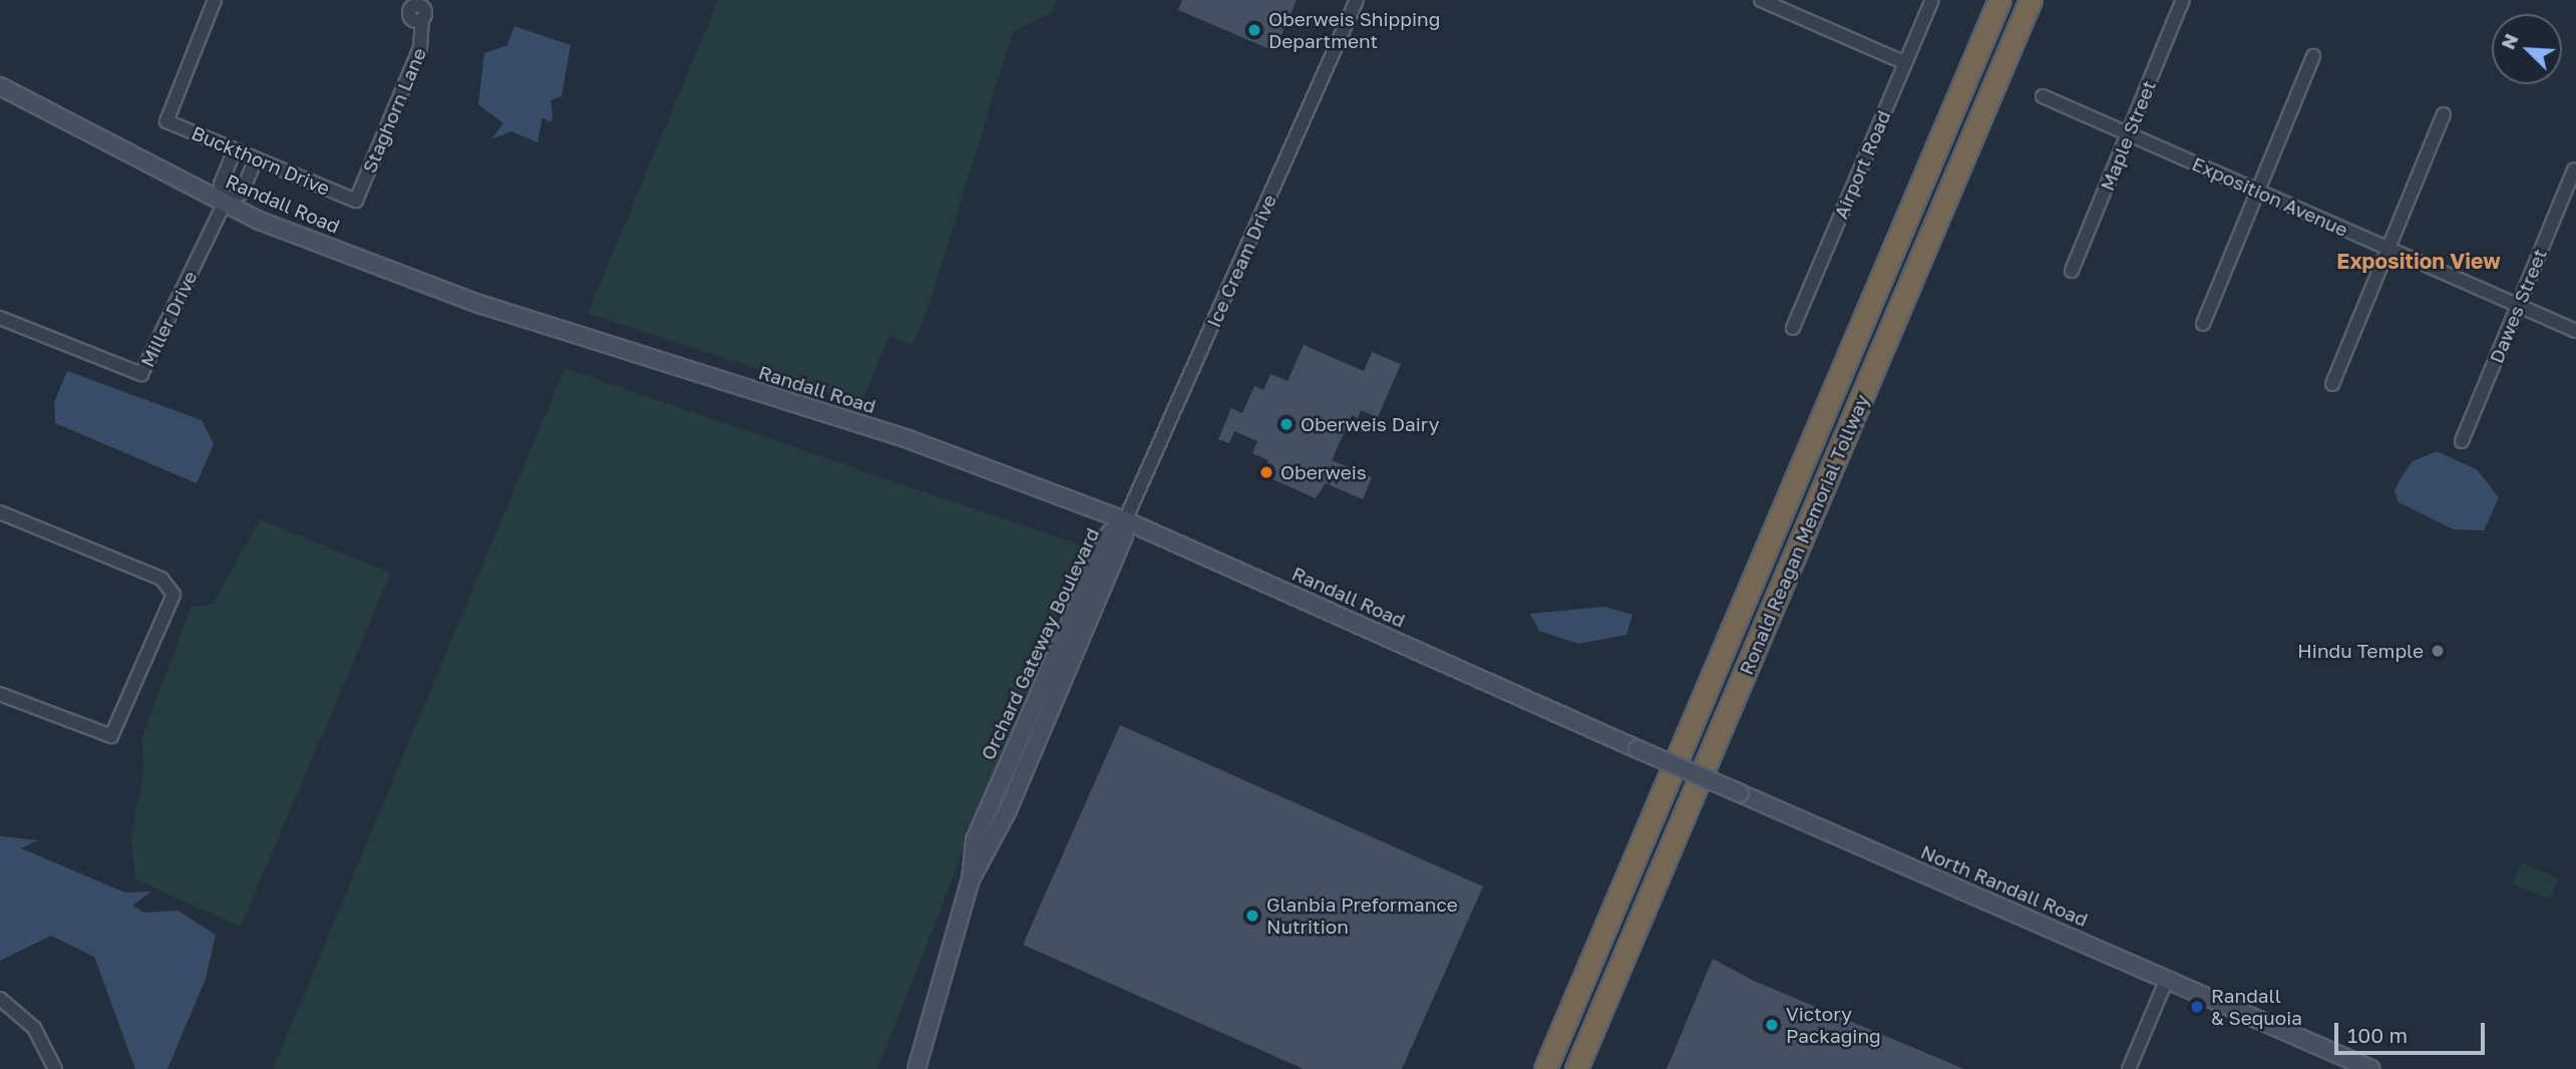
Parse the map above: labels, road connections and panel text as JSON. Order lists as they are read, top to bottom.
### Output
{
  "streets": {
    "highway": ["Ronald Reagan Memorial Tollway"],
    "main road": ["Randall Road", "Orchard Gateway Boulevard", "North Randall Road"],
    "street": [
      "Staghorn Lane",
      "Maple Street",
      "Buckthorn Drive",
      "Airport Road",
      "Exposition Avenue",
      "Ice Cream Drive",
      "Dawes Street",
      "Miller Drive"
    ]
  },
  "crossings": [
    ["Staghorn Lane", "Buckthorn Drive"],
    ["Maple Street", "Exposition Avenue"],
    ["Exposition Avenue", "Dawes Street"],
    ["Randall Road", "Ice Cream Drive"],
    ["Randall Road", "Miller Drive"],
    ["Randall Road", "Orchard Gateway Boulevard"],
    ["Randall Road", "North Randall Road"],
    ["Ice Cream Drive", "Orchard Gateway Boulevard"]
  ],
  "districts": ["Exposition View"],
  "places": [
    "Oberweis Shipping Department",
    "Oberweis Dairy",
    "Oberweis",
    "Hindu Temple",
    "Glanbia Preformance Nutrition",
    "Randall & Sequoia",
    "Victory Packaging"
  ],
  "scale_bar": "100 m",
  "north": "top left"
}
